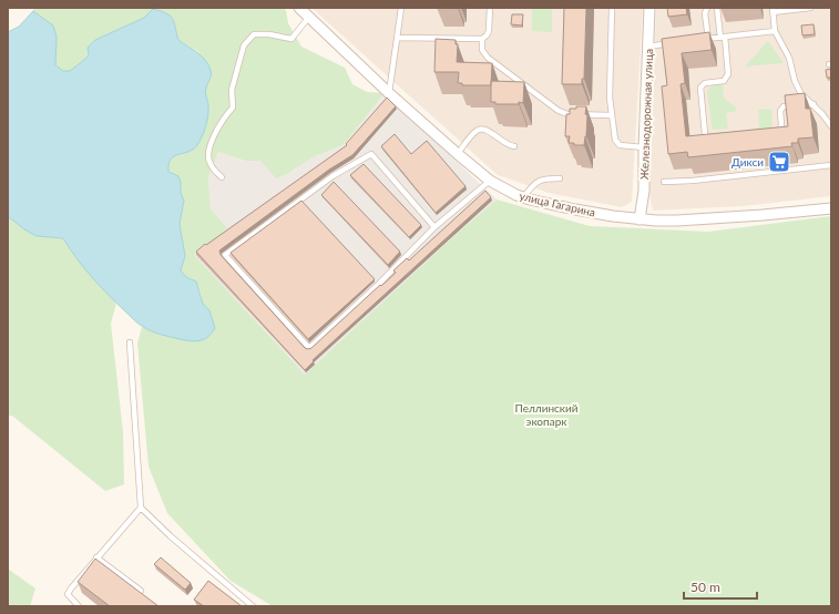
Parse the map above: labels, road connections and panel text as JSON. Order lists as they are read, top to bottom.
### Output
{
  "streets": {
    "street": ["Железнодорожная улица", "улица Гагарина"]
  },
  "crossings": [
    ["Железнодорожная улица", "улица Гагарина"]
  ],
  "parks": ["Пеллинский экопарк"],
  "places": {
    "supermarket": ["Дикси"]
  },
  "scale_bar": "50 m"
}
